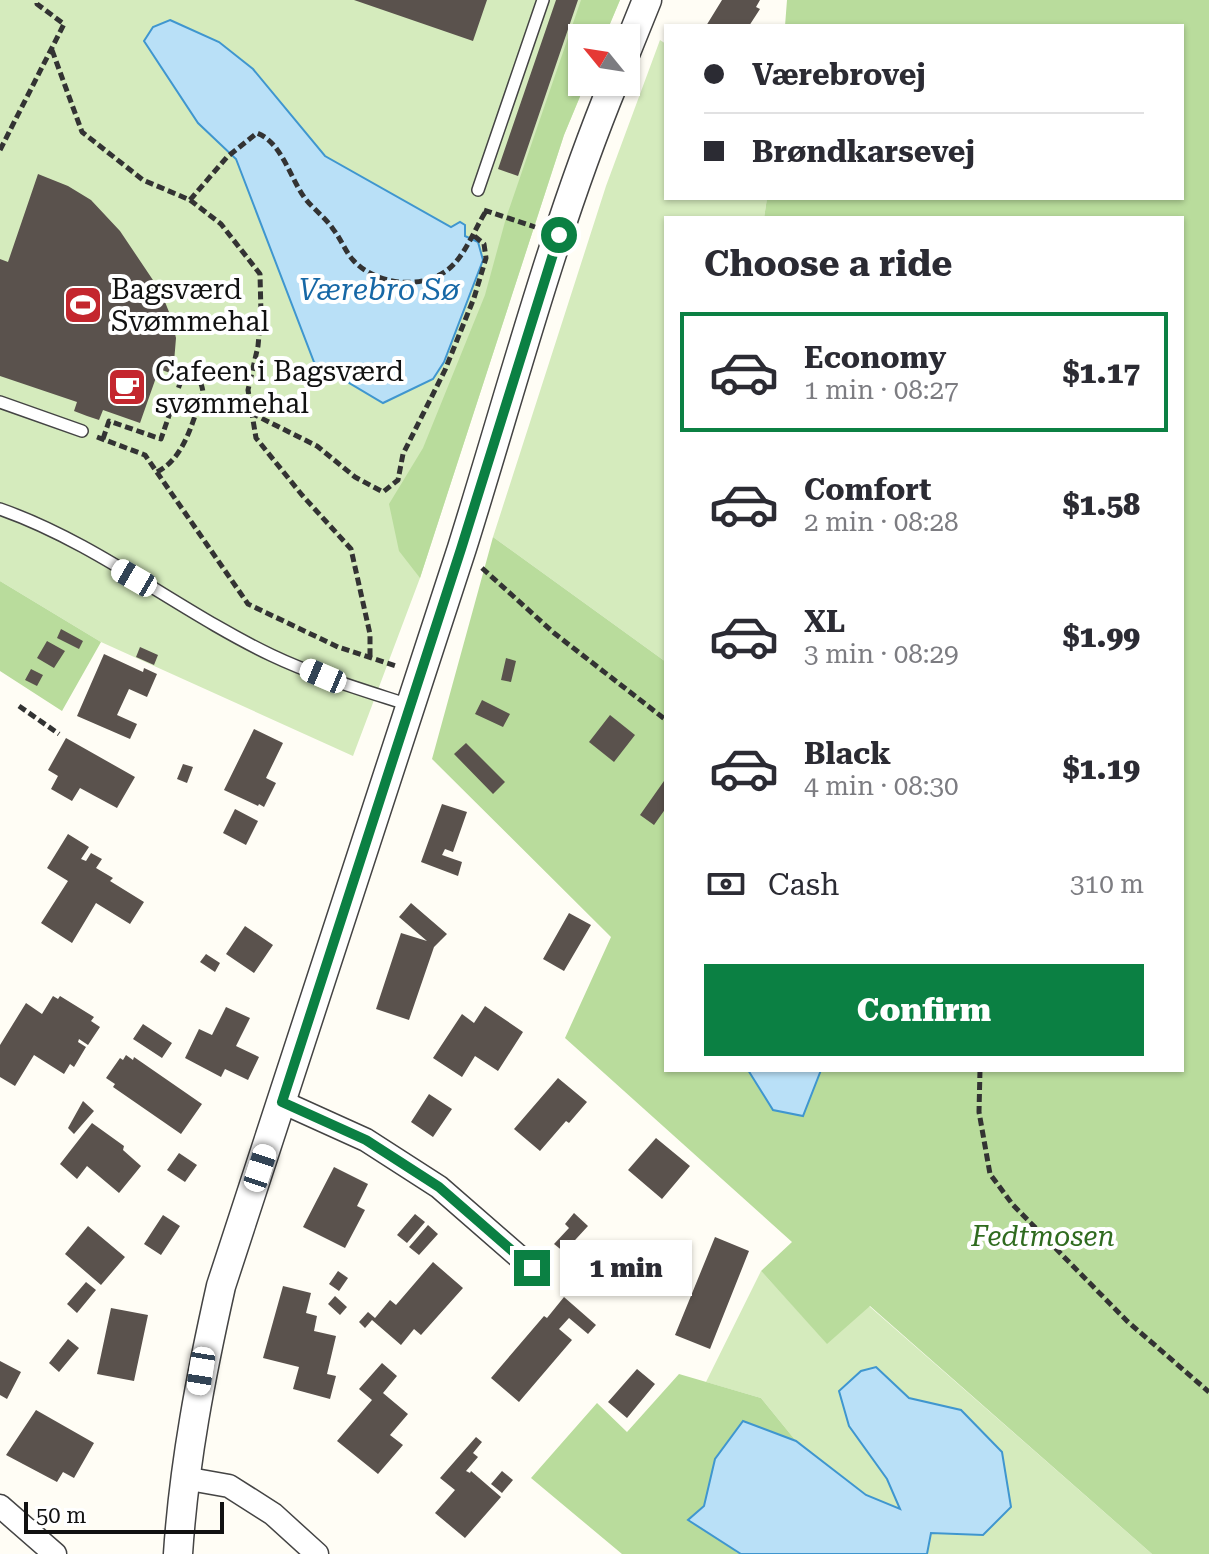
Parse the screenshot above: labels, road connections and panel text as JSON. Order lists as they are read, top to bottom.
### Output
{
  "water": ["Værebro Sø"],
  "parks": ["Fedtmosen"],
  "places": {
    "sports": ["Bagsværd Svømmehal"],
    "cafe": ["Cafeen i Bagsværd svømmehal"]
  },
  "scale_bar": "50 m",
  "north": "top left",
  "page": {
    "banner": ["Værebrovej", "Brøndkarsevej"],
    "heading": "Choose a ride",
    "list": [
      {
        "name": "Economy",
        "note": "1 min · 08:27",
        "value": "$1.17"
      },
      {
        "name": "Comfort",
        "note": "2 min · 08:28",
        "value": "$1.58"
      },
      {
        "name": "XL",
        "note": "3 min · 08:29",
        "value": "$1.99"
      },
      {
        "name": "Black",
        "note": "4 min · 08:30",
        "value": "$1.19"
      }
    ],
    "pay": ["Cash", "310 m"],
    "buttons": "Confirm",
    "bubble": "1 min",
    "scale": "50 m"
  }
}
